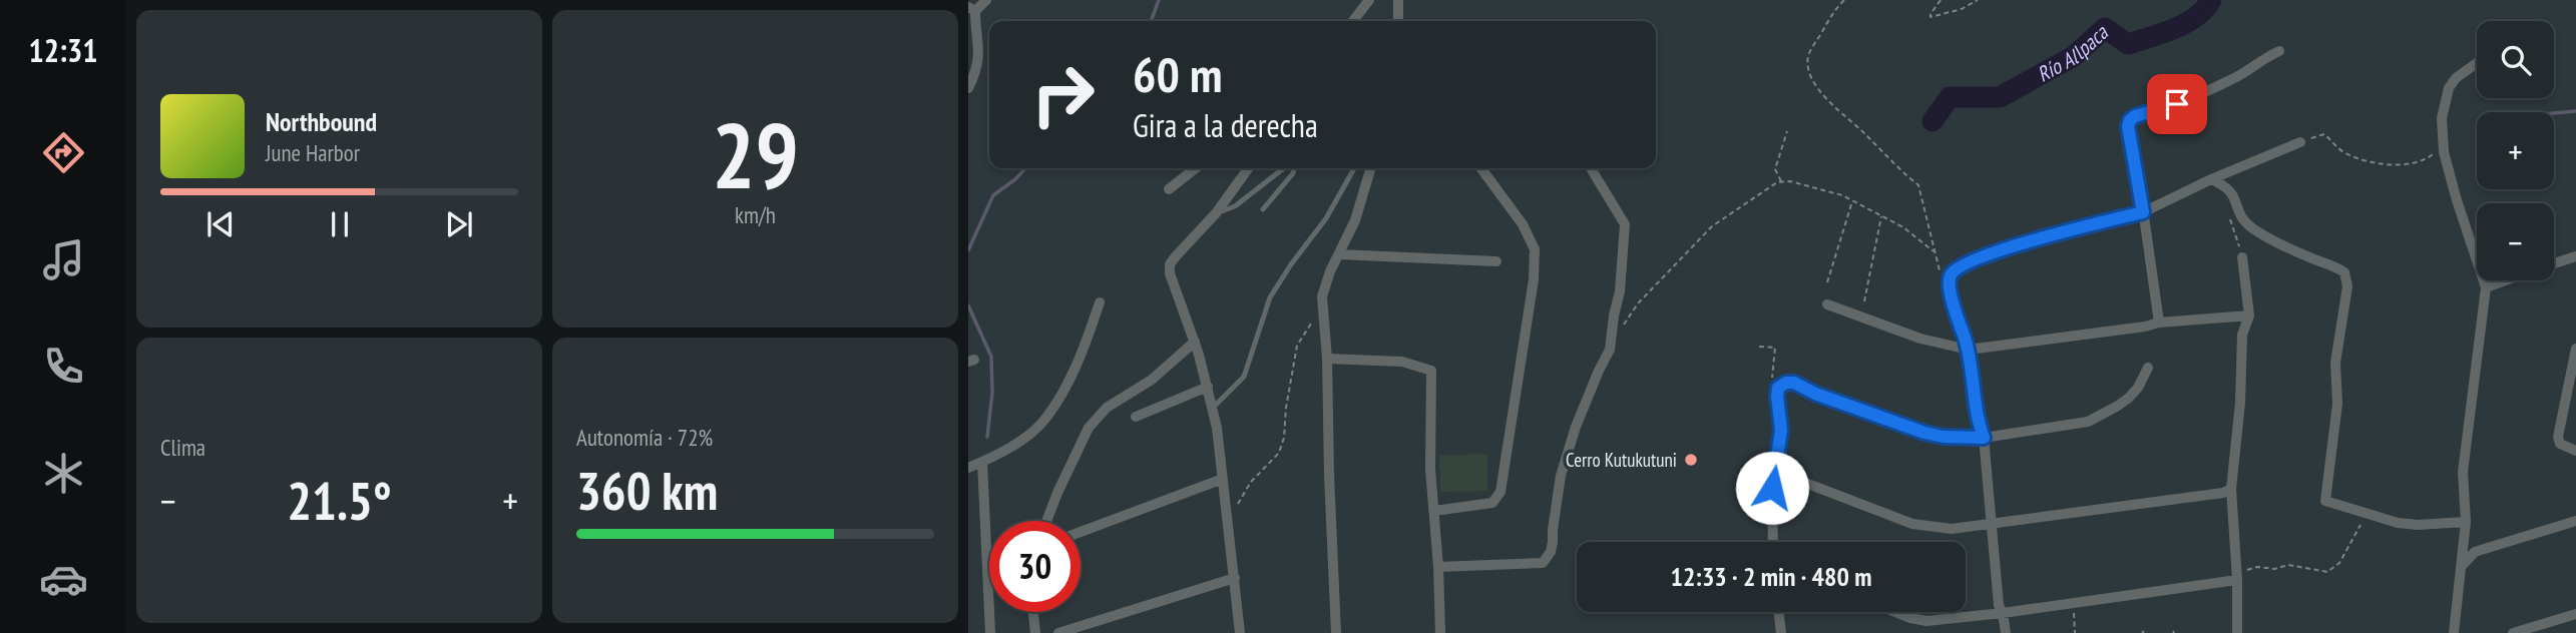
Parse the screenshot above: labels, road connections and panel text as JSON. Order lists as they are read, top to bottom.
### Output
{
  "water": ["Río Allpaca"],
  "places": ["Cerro Kutukutuni"],
  "page": {
    "tabs": "12:31",
    "tile": [
      ["29", "km/h"],
      "Clima",
      ["Autonomía · 72%", "360 km"]
    ],
    "map_buttons": ["+", "−"],
    "turn": ["60 m", "Gira a la derecha"],
    "song": ["Northbound", "June Harbor"],
    "heat": ["−", "21.5°", "+"],
    "limit": "30",
    "trip": "12:33 · 2 min · 480 m"
  }
}
